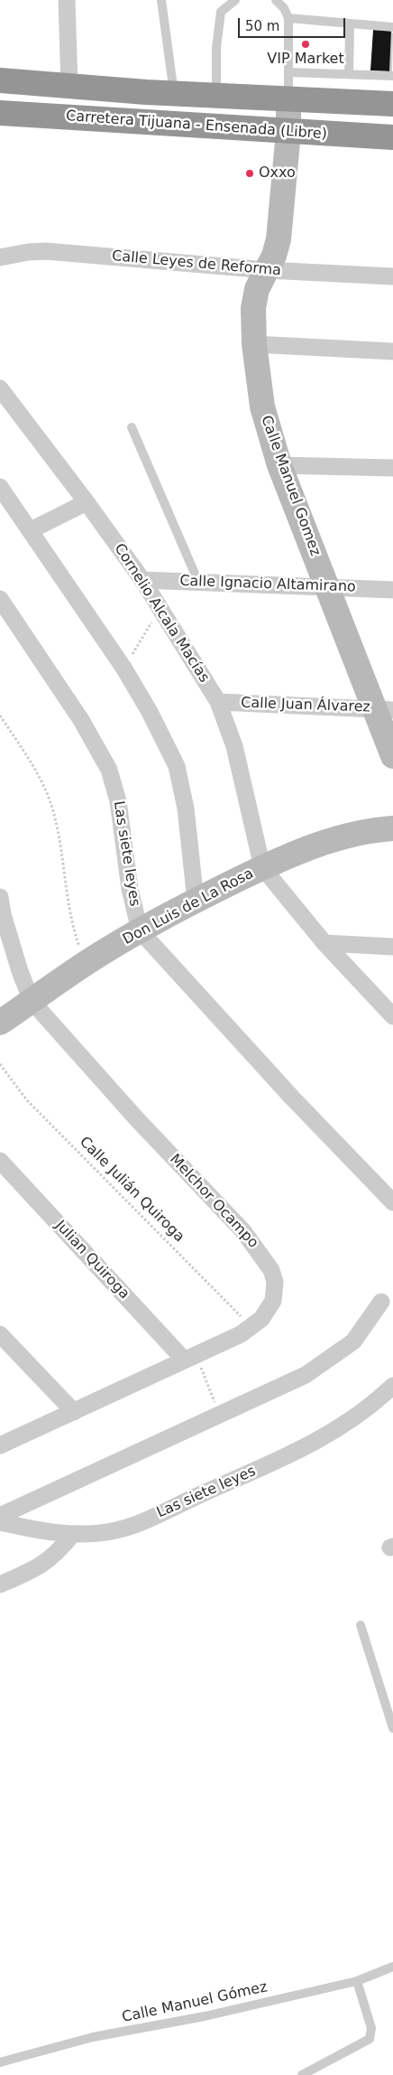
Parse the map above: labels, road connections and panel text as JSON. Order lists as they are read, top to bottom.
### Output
{
  "streets": {
    "highway": ["Carretera Tijuana - Ensenada (Libre)"],
    "street": [
      "Calle Leyes de Reforma",
      "Calle Manuel Gomez",
      "Calle Ignacio Altamirano",
      "Cornelio Alcala Macías",
      "Calle Juan Álvarez",
      "Las siete leyes",
      "Don Luis de La Rosa",
      "Melchor Ocampo",
      "Julian Quiroga"
    ],
    "lane": ["Calle Manuel Gómez"],
    "path": ["Calle Julián Quiroga"]
  },
  "crossings": [
    ["Carretera Tijuana - Ensenada (Libre)", "Calle Manuel Gomez"],
    ["Calle Leyes de Reforma", "Calle Manuel Gomez"],
    ["Calle Manuel Gomez", "Calle Ignacio Altamirano"],
    ["Calle Manuel Gomez", "Calle Juan Álvarez"],
    ["Calle Ignacio Altamirano", "Cornelio Alcala Macías"],
    ["Cornelio Alcala Macías", "Calle Juan Álvarez"],
    ["Cornelio Alcala Macías", "Don Luis de La Rosa"],
    ["Las siete leyes", "Don Luis de La Rosa"],
    ["Don Luis de La Rosa", "Melchor Ocampo"],
    ["Calle Julián Quiroga", "Melchor Ocampo"],
    ["Melchor Ocampo", "Julian Quiroga"]
  ],
  "places": ["VIP Market", "Oxxo"],
  "scale_bar": "50 m"
}
